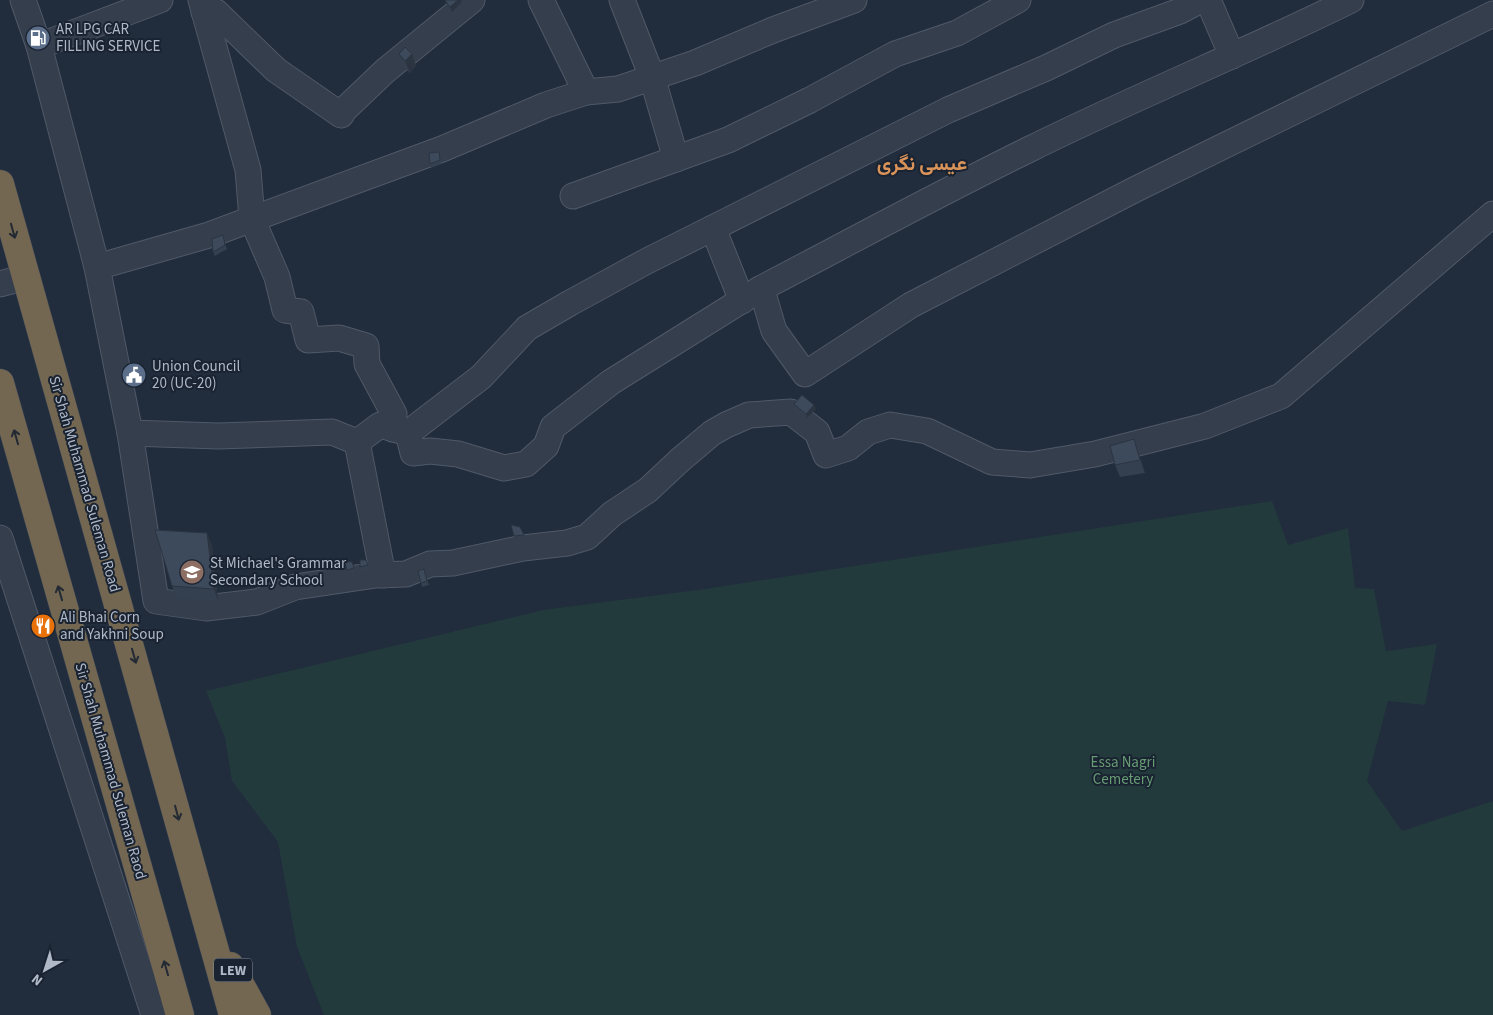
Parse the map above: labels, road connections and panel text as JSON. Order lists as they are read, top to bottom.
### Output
{
  "streets": {
    "highway": ["Sir Shah Muhammad Suleman Road", "Sir Shah Muhammad Suleman Raod", "LEW"]
  },
  "crossings": [
    ["Sir Shah Muhammad Suleman Road", "LEW"]
  ],
  "one_way": ["Sir Shah Muhammad Suleman Road", "Sir Shah Muhammad Suleman Raod"],
  "districts": ["عیسی نگری"],
  "parks": ["Essa Nagri Cemetery"],
  "places": {
    "fuel station": ["AR LPG CAR FILLING SERVICE"],
    "public building": ["Union Council 20 (UC-20)"],
    "school or university": ["St Michael's Grammar Secondary School"],
    "restaurant": ["Ali Bhai Corn and Yakhni Soup"]
  },
  "north": "bottom left"
}
